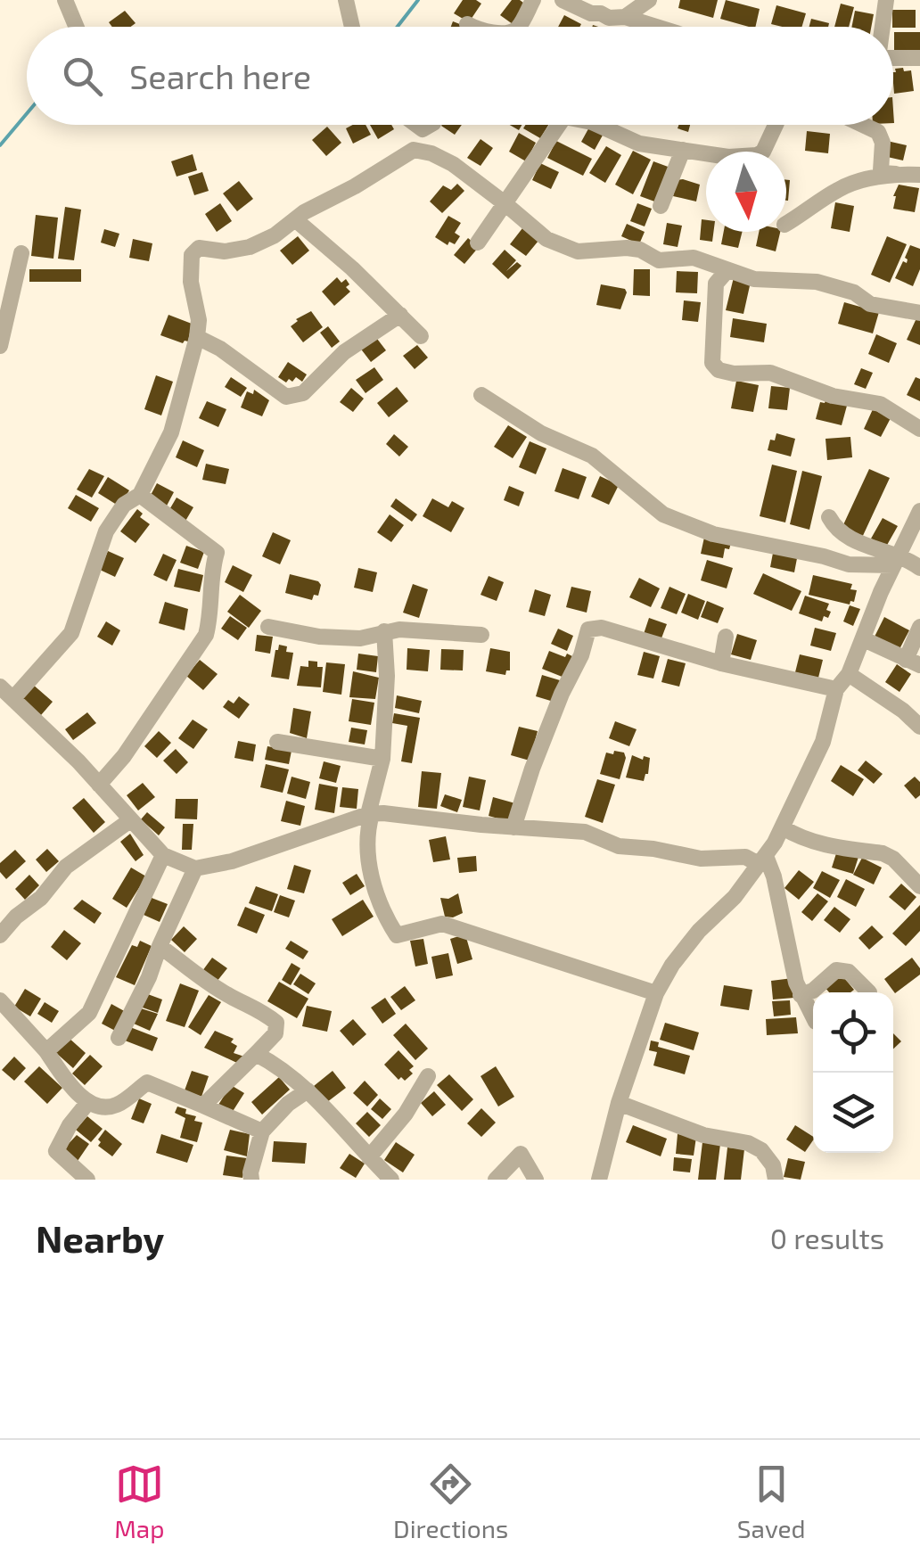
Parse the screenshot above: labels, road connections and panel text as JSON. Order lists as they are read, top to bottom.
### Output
{
  "north": "bottom",
  "page": {
    "search": "Search here",
    "heading": ["Nearby", "0 results"],
    "nav": ["Map", "Directions", "Saved"]
  }
}
